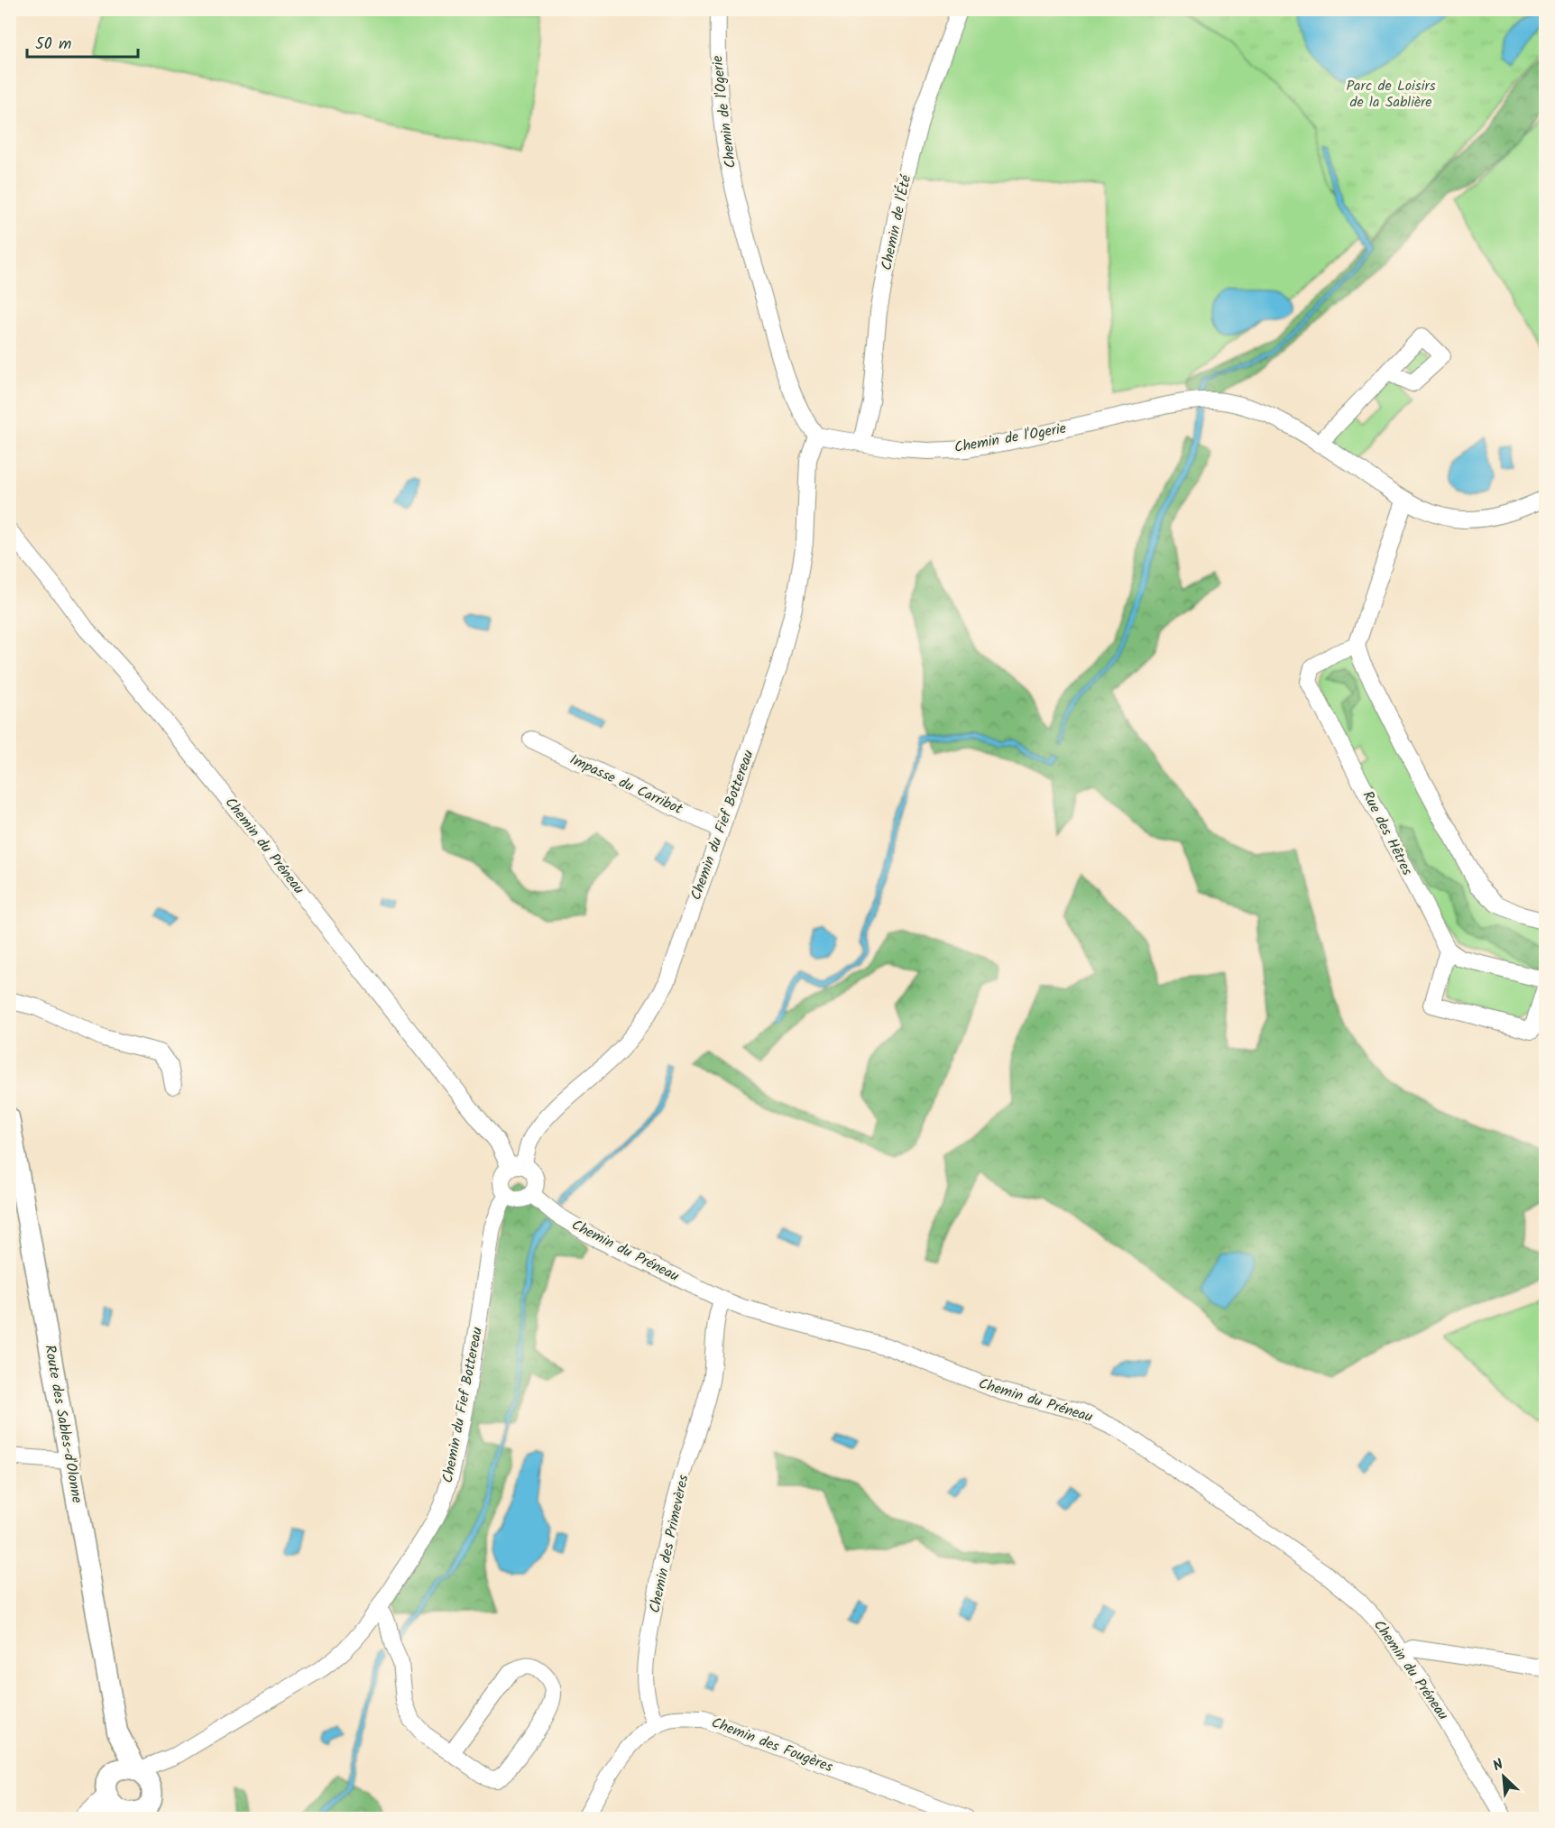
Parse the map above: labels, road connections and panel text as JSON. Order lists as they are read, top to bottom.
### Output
{
  "streets": {
    "main road": ["Route des Sables-d'Olonne"],
    "street": [
      "Chemin de l'Ogerie",
      "Chemin de l'Été",
      "Impasse du Carribot",
      "Chemin du Fief Bottereau",
      "Rue des Hêtres",
      "Chemin du Préneau",
      "Chemin des Primevères",
      "Chemin des Fougères"
    ]
  },
  "crossings": [
    ["Chemin de l'Ogerie", "Chemin de l'Été"],
    ["Chemin de l'Ogerie", "Chemin du Fief Bottereau"],
    ["Impasse du Carribot", "Chemin du Fief Bottereau"],
    ["Chemin du Fief Bottereau", "Chemin du Préneau"],
    ["Chemin du Fief Bottereau", "Route des Sables-d'Olonne"],
    ["Chemin du Préneau", "Chemin des Primevères"],
    ["Chemin des Primevères", "Chemin des Fougères"]
  ],
  "parks": ["Parc de Loisirs de la Sablière"],
  "scale_bar": "50 m",
  "north": "top left"
}
